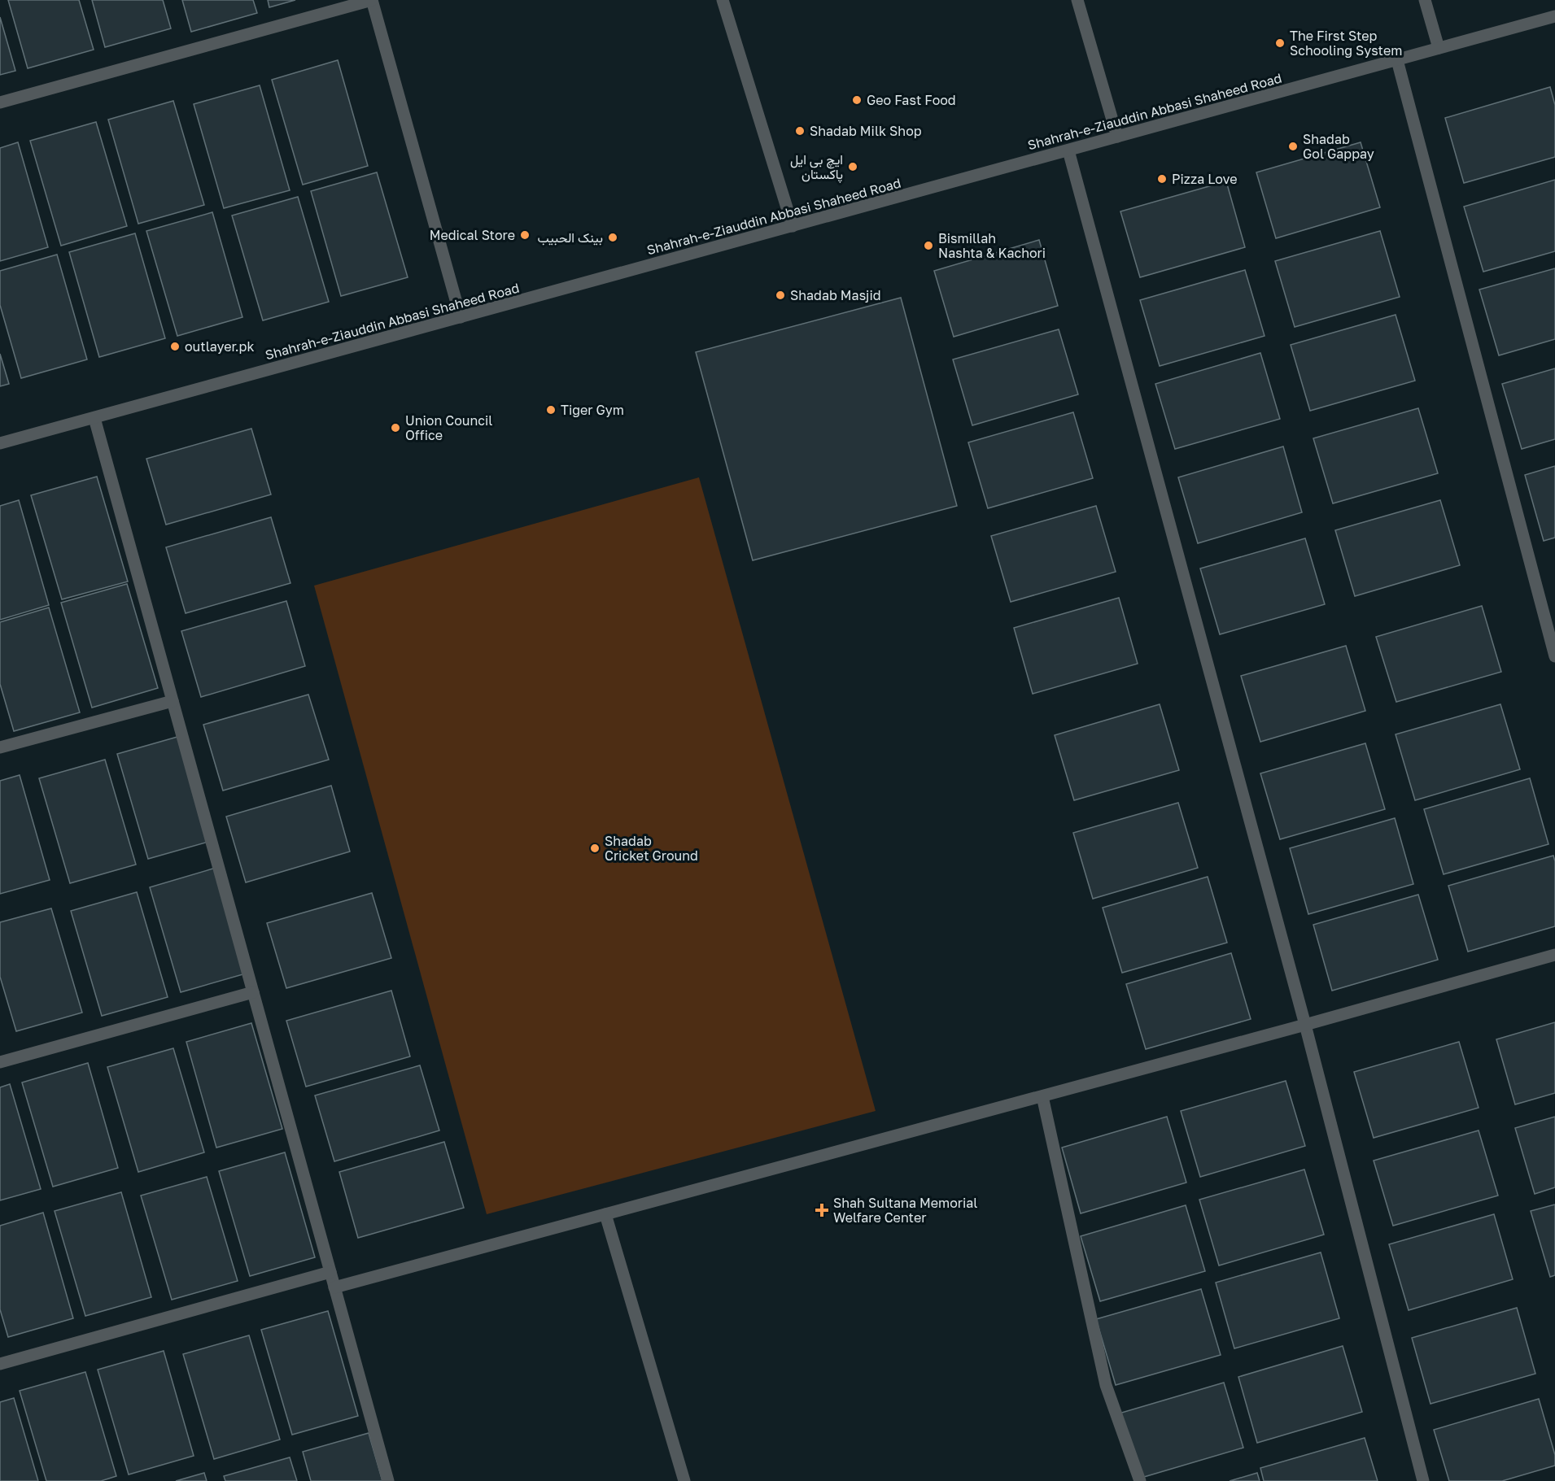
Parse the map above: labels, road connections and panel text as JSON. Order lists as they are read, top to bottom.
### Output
{
  "streets": {
    "street": ["Shahrah-e-Ziauddin Abbasi Shaheed Road"]
  },
  "places": {
    "other": [
      "The First Step Schooling System",
      "Geo Fast Food",
      "Shadab Milk Shop",
      "Shadab Gol Gappay",
      "ایچ بی ایل پاکستان",
      "Pizza Love",
      "Medical Store",
      "بينک الحبيب",
      "Bismillah Nashta & Kachori",
      "Shadab Masjid",
      "outlayer.pk",
      "Tiger Gym",
      "Union Council Office",
      "Shadab Cricket Ground"
    ],
    "health": ["Shah Sultana Memorial Welfare Center"]
  }
}
